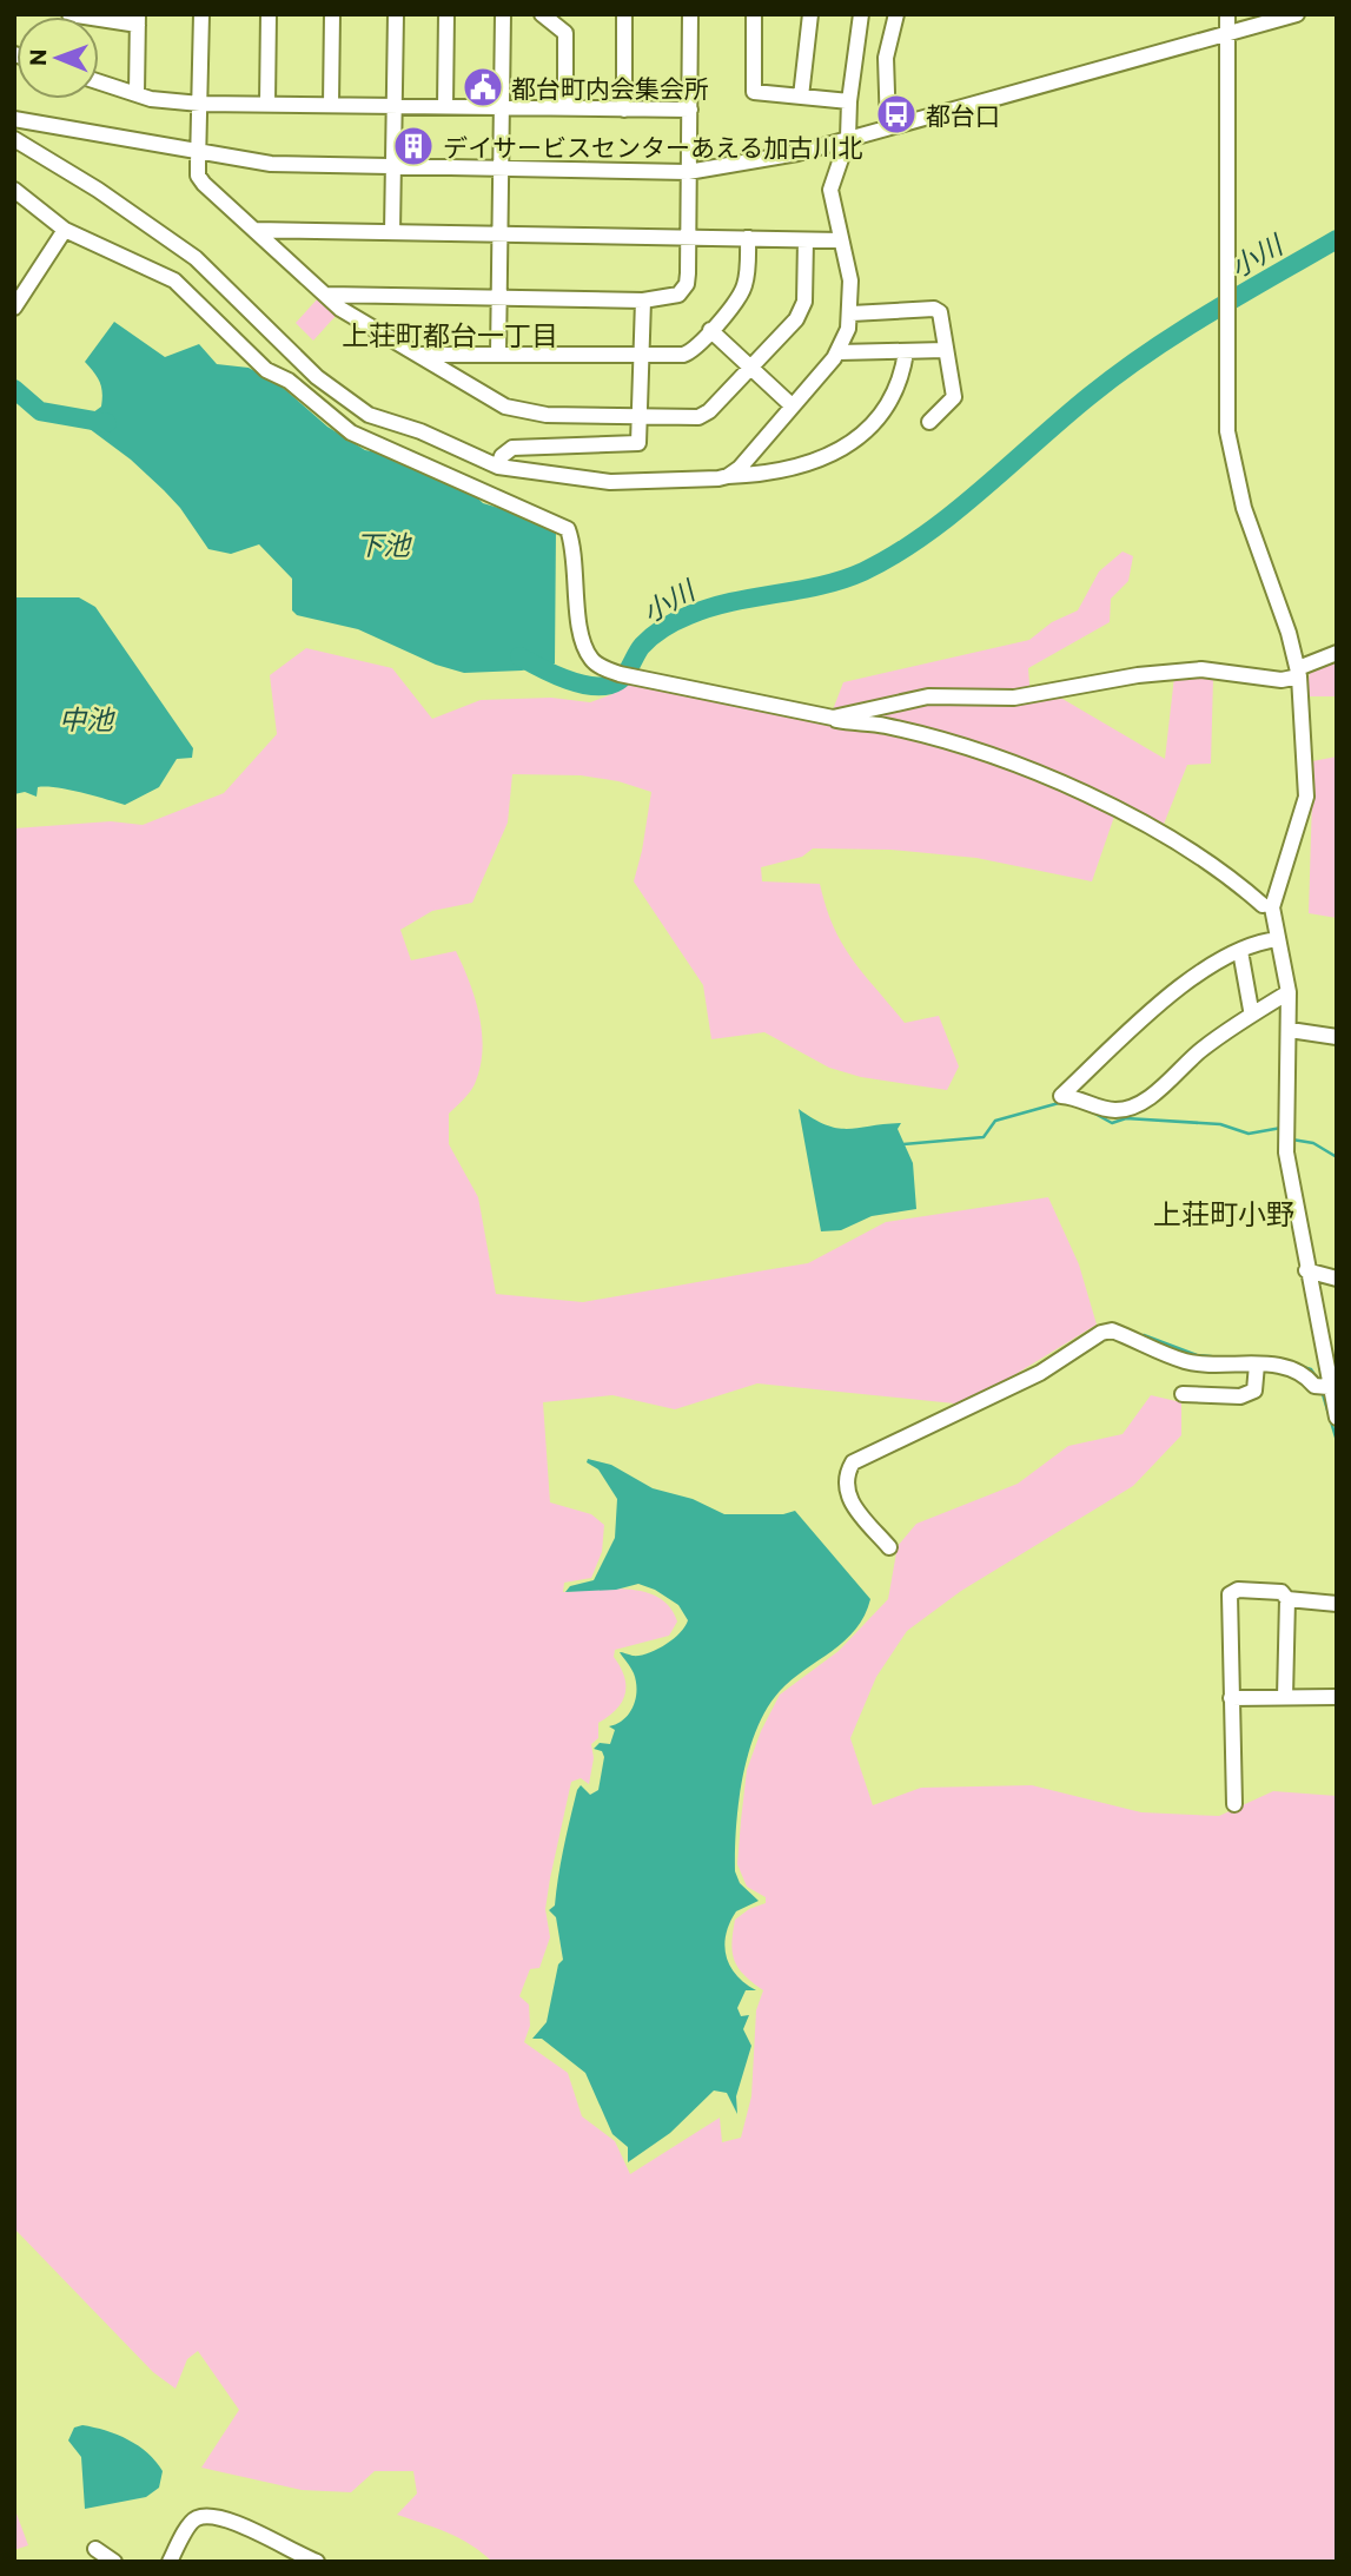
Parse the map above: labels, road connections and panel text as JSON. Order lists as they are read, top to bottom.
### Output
{
  "districts": ["上荘町都台一丁目", "上荘町小野"],
  "water": ["小川", "下池", "中池"],
  "places": {
    "public building": ["都台町内会集会所"],
    "bus stop": ["都台口"],
    "building": ["デイサービスセンターあえる加古川北"]
  },
  "north": "left"
}
